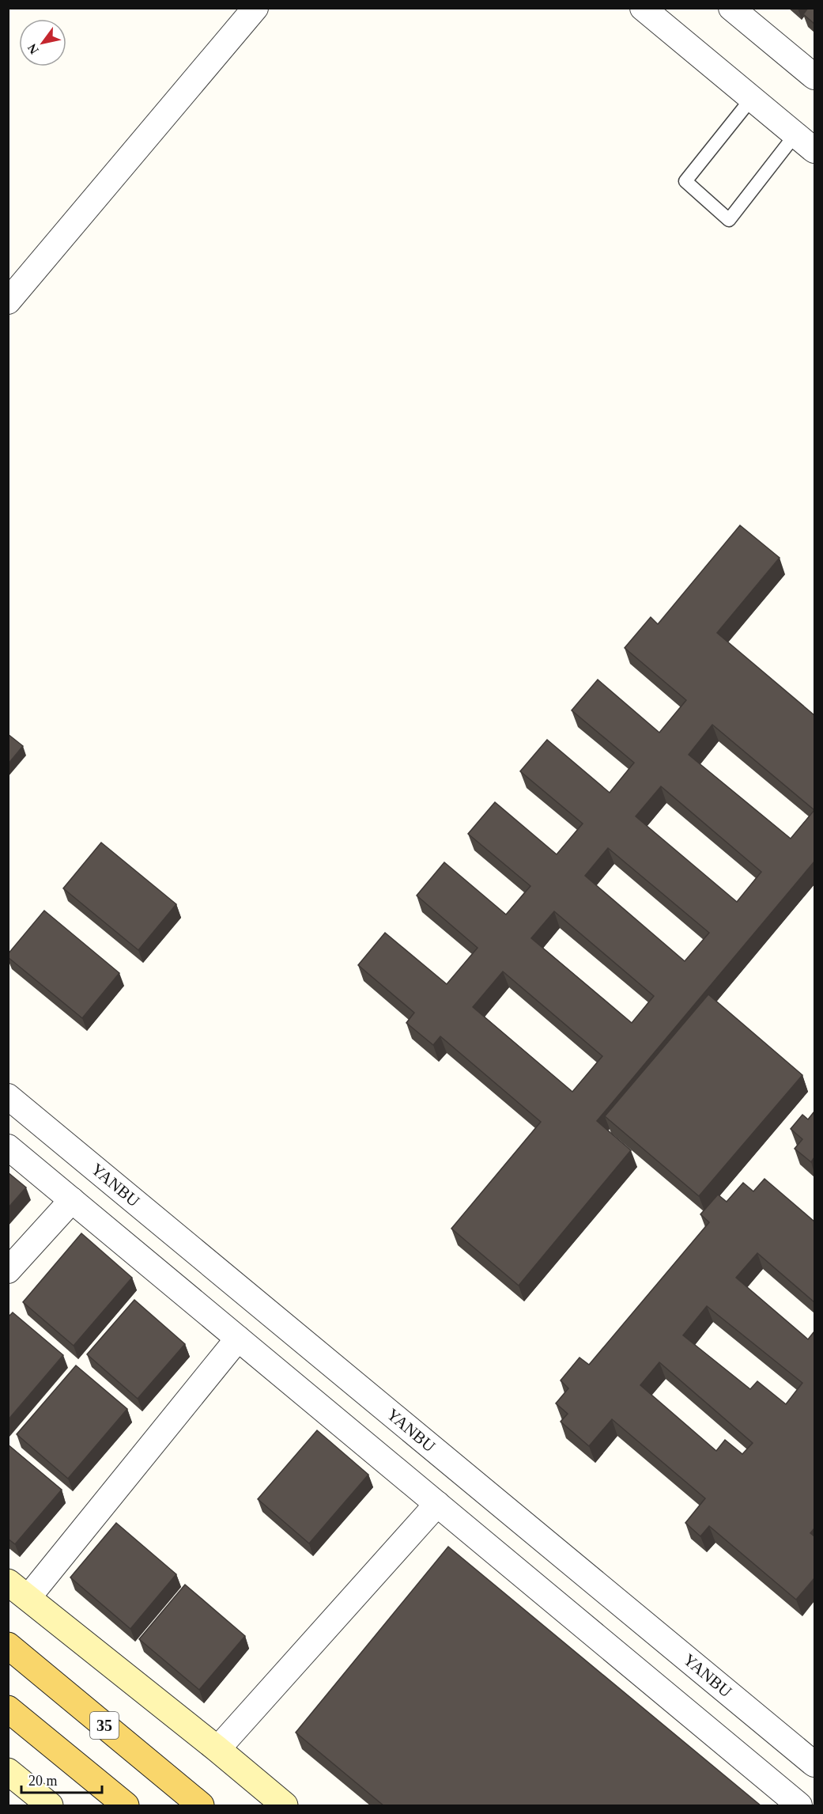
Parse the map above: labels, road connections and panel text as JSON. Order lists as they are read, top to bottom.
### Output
{
  "streets": {
    "main road": ["35"],
    "street": ["YANBU"]
  },
  "scale_bar": "20 m",
  "north": "bottom left"
}
